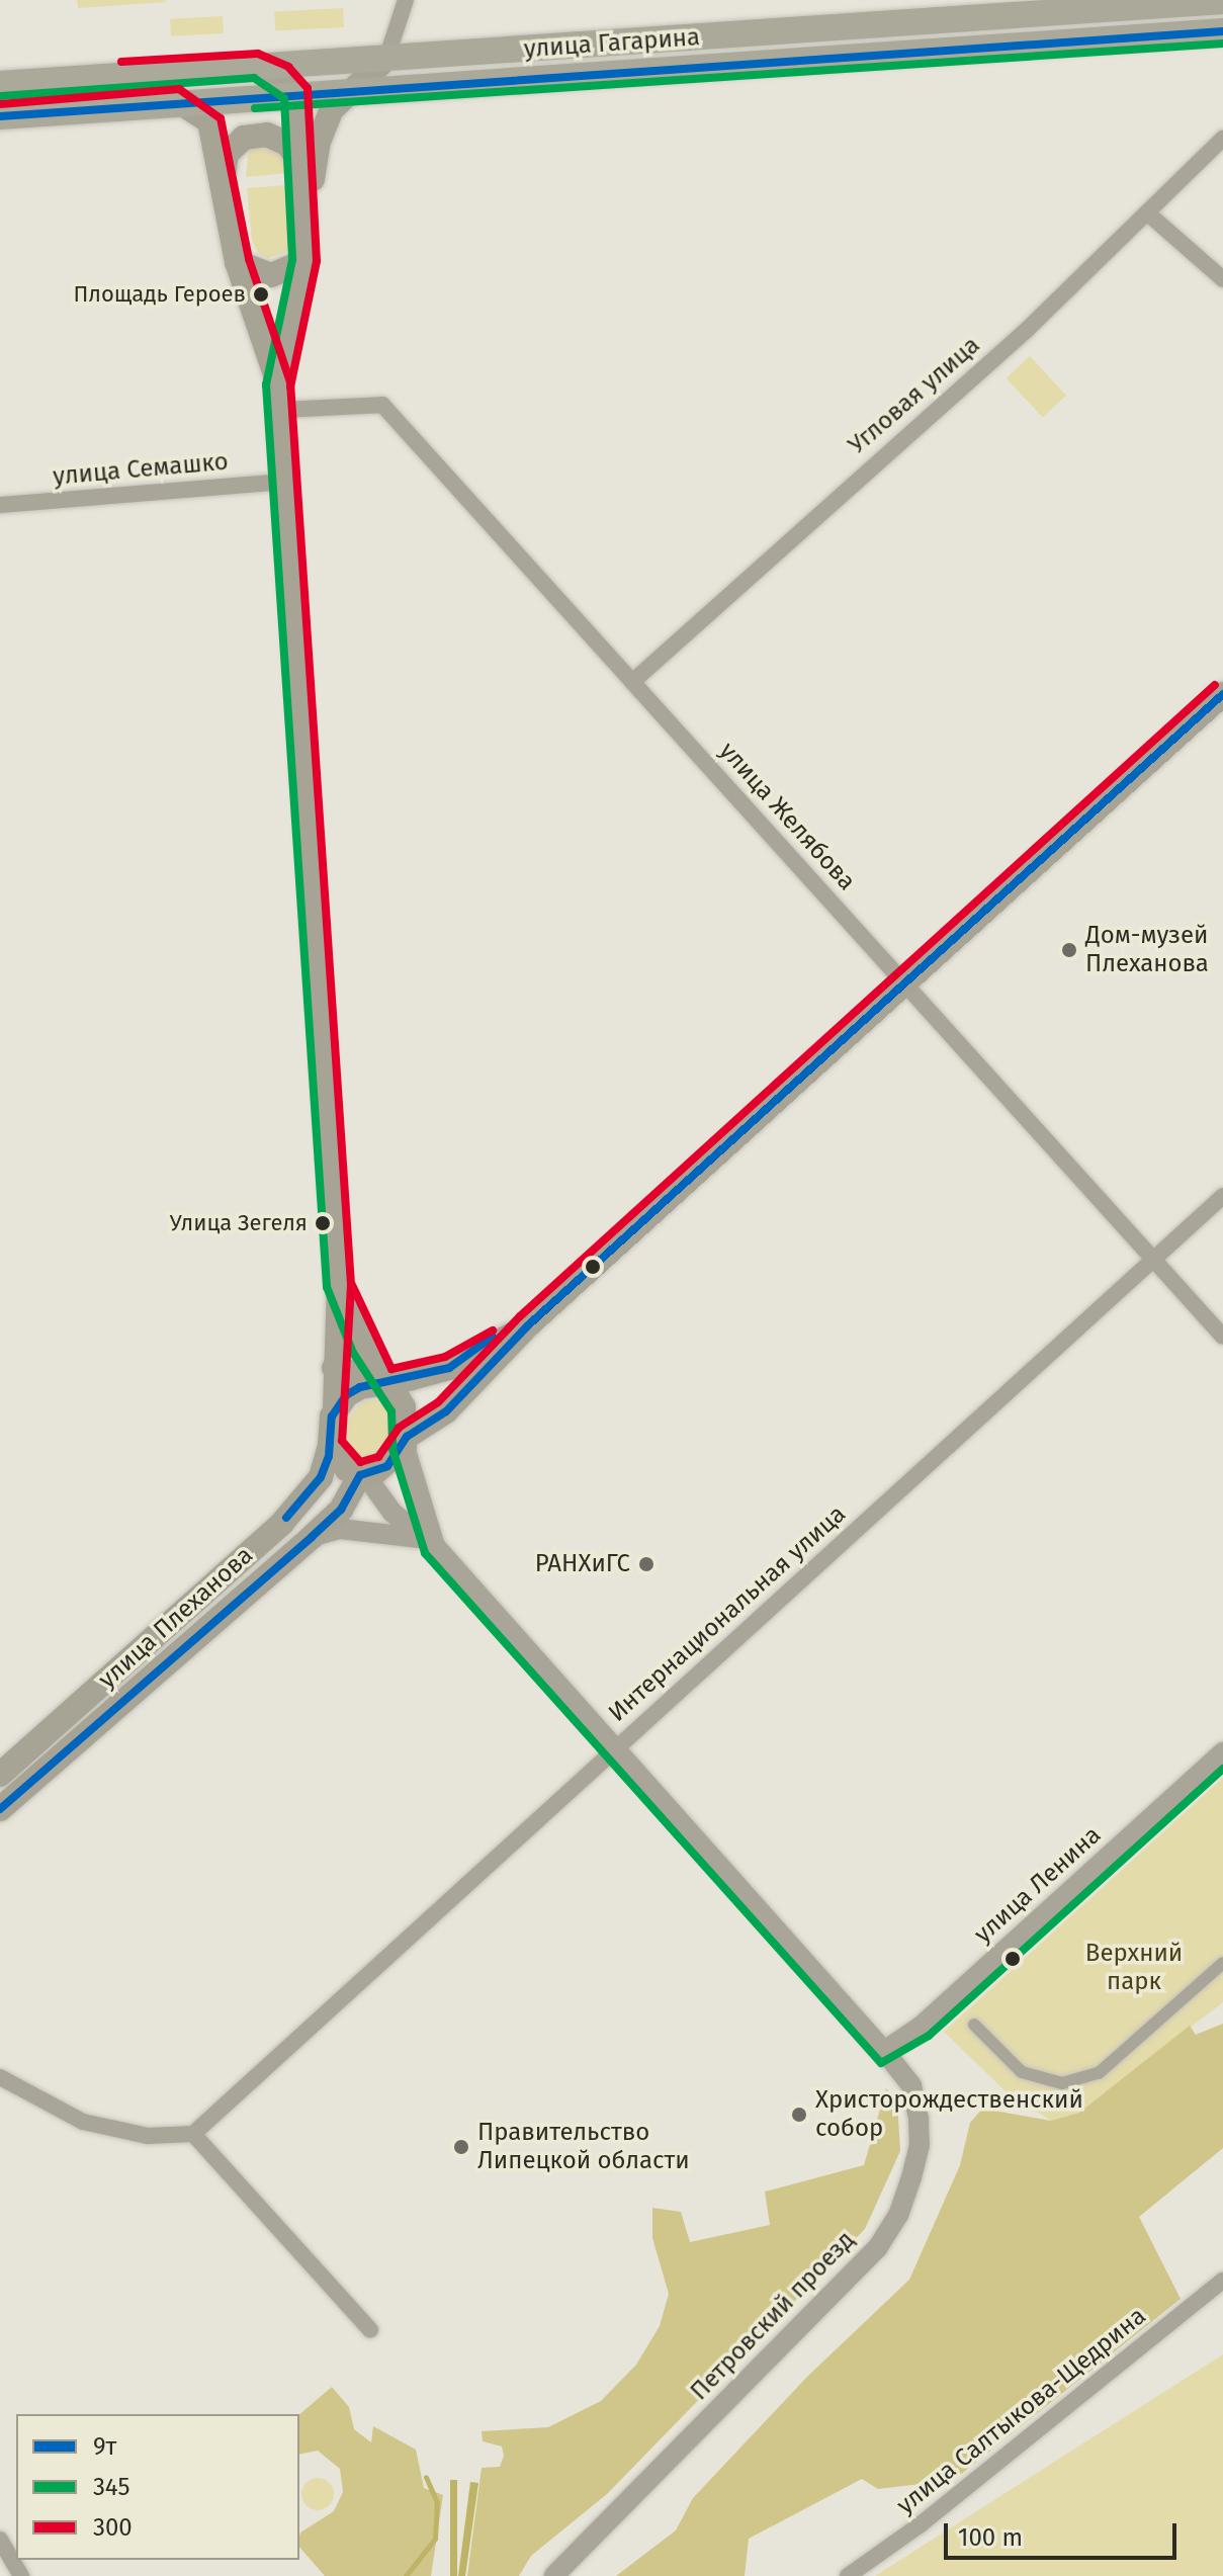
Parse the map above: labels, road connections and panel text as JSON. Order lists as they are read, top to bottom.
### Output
{
  "streets": {
    "main road": ["улица Гагарина", "улица Плеханова"],
    "street": [
      "Угловая улица",
      "улица Семашко",
      "улица Желябова",
      "Интернациональная улица",
      "улица Ленина",
      "Петровский проезд",
      "улица Салтыкова-Щедрина"
    ]
  },
  "crossings": [
    ["Угловая улица", "улица Желябова"],
    ["улица Желябова", "Интернациональная улица"],
    ["улица Ленина", "Петровский проезд"]
  ],
  "parks": ["Верхний парк"],
  "places": [
    "Площадь Героев",
    "Дом-музей Плеханова",
    "Улица Зегеля",
    "РАНХиГС",
    "Христорождественский собор",
    "Правительство Липецкой области"
  ],
  "lines": ["transit line 9т", "transit line 345", "transit line 300"],
  "legend": ["9т", "345", "300"],
  "scale_bar": "100 m"
}
